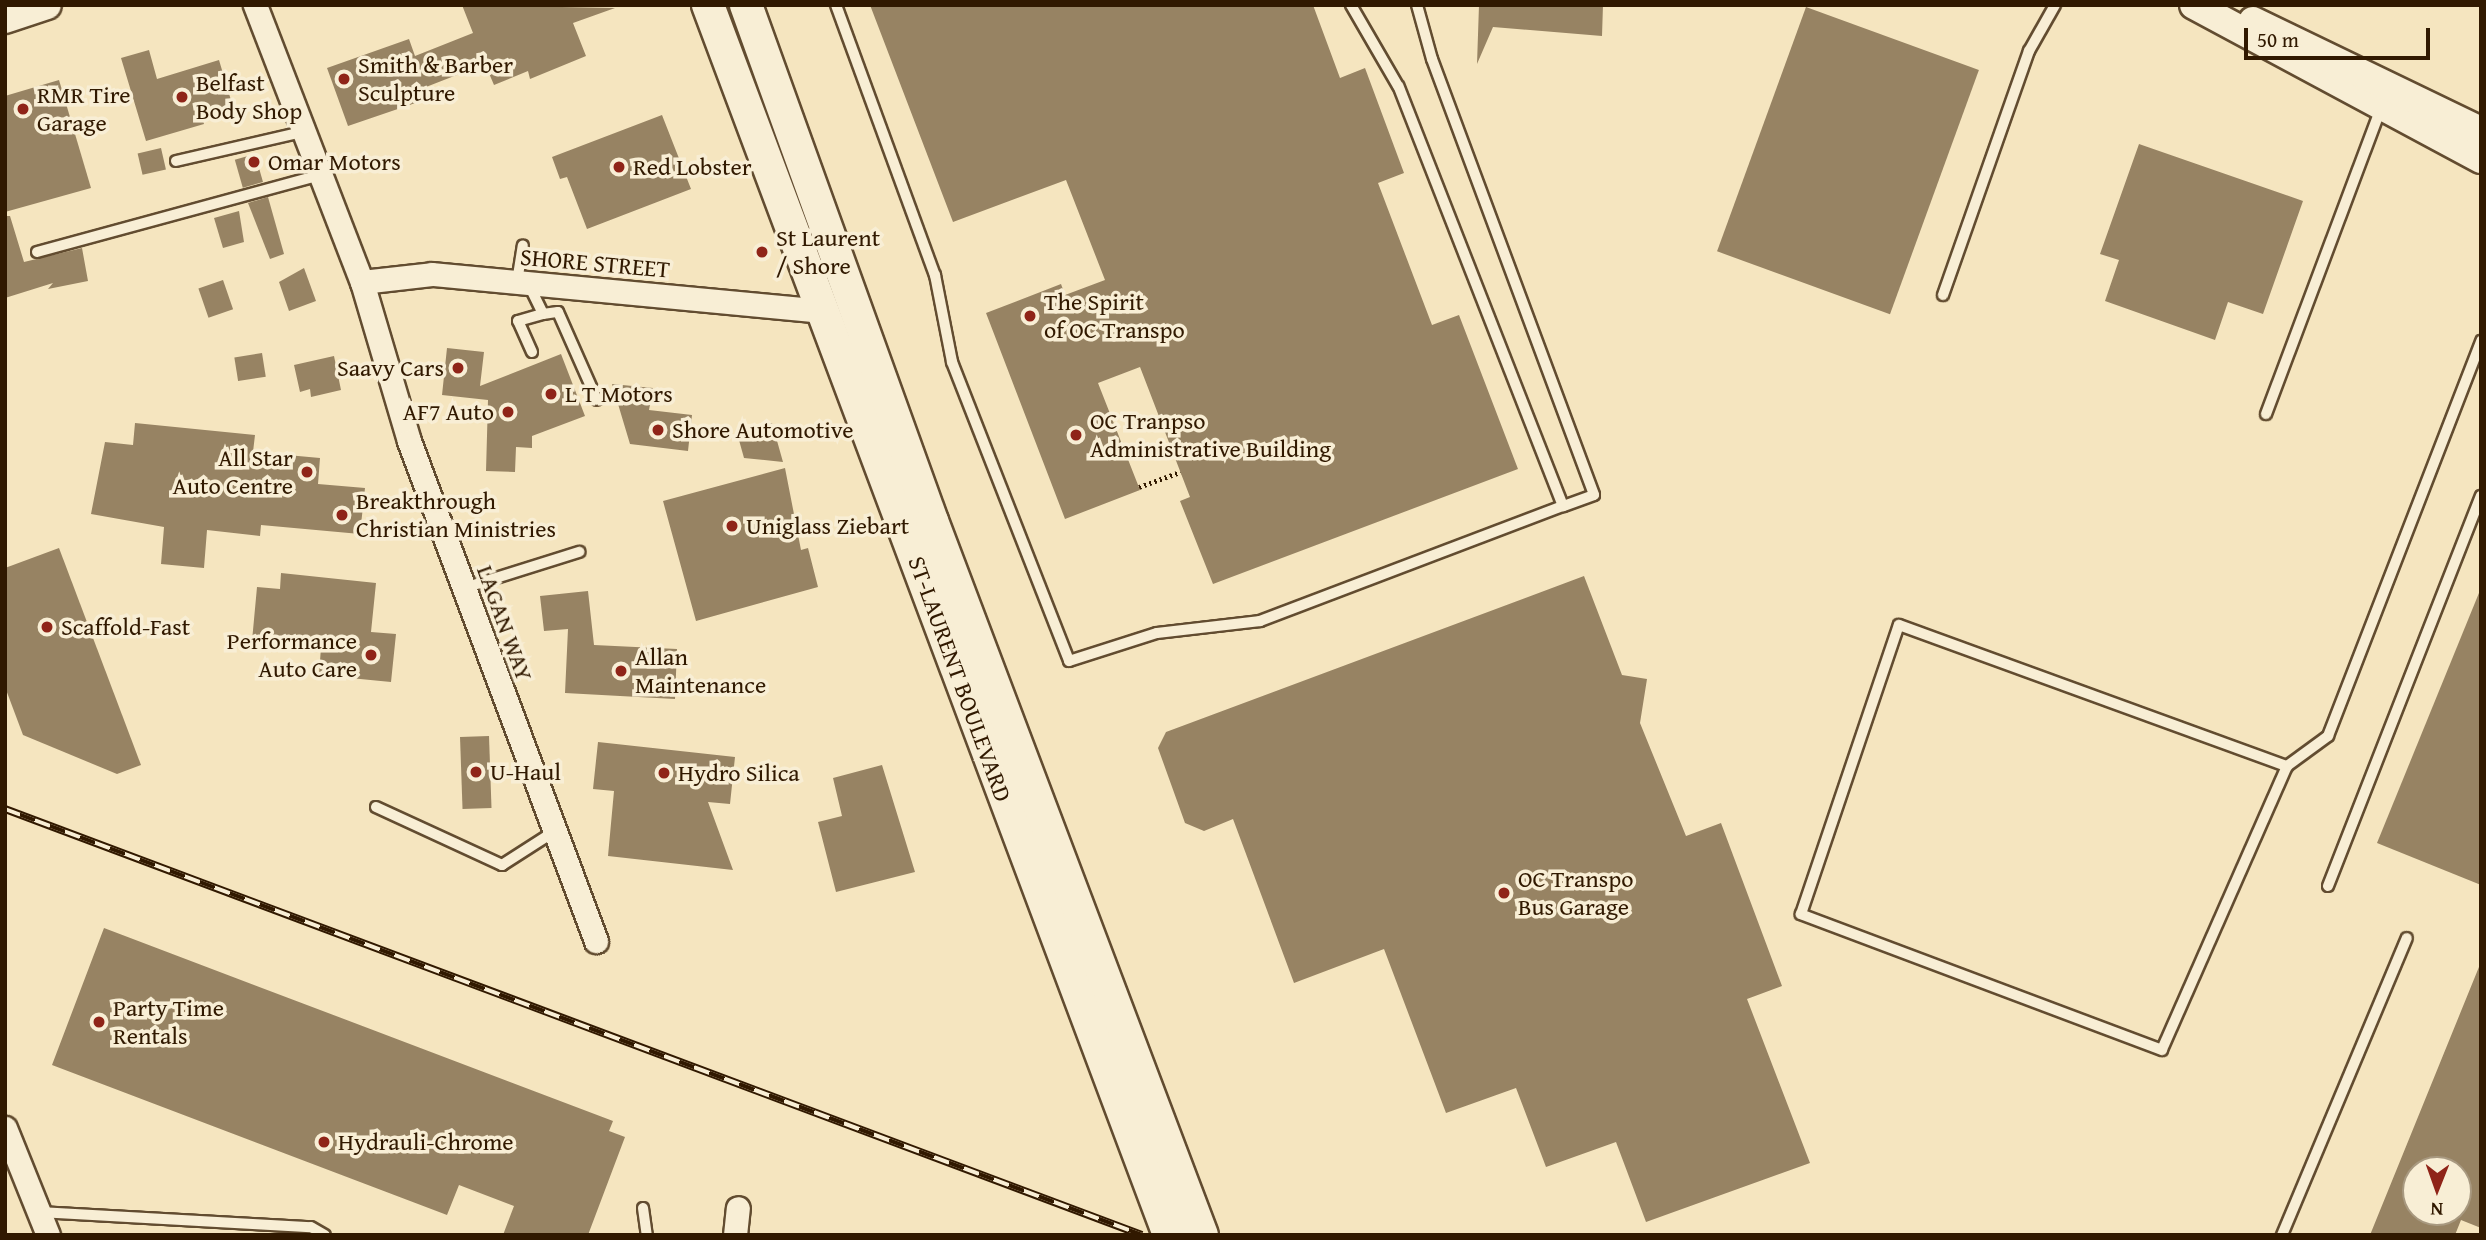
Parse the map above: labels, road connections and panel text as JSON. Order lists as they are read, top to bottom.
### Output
{
  "streets": {
    "main road": ["ST-LAURENT BOULEVARD"],
    "street": ["SHORE STREET", "LAGAN WAY"]
  },
  "crossings": [
    ["SHORE STREET", "LAGAN WAY"],
    ["SHORE STREET", "ST-LAURENT BOULEVARD"]
  ],
  "places": [
    "Smith & Barber Sculpture",
    "Belfast Body Shop",
    "RMR Tire Garage",
    "Omar Motors",
    "Red Lobster",
    "St Laurent / Shore",
    "The Spirit of OC Transpo",
    "Saavy Cars",
    "L T Motors",
    "AF7 Auto",
    "Shore Automotive",
    "OC Tranpso Administrative Building",
    "All Star Auto Centre",
    "Breakthrough Christian Ministries",
    "Uniglass Ziebart",
    "Scaffold-Fast",
    "Performance Auto Care",
    "Allan Maintenance",
    "U-Haul",
    "Hydro Silica",
    "OC Transpo Bus Garage",
    "Party Time Rentals",
    "Hydrauli-Chrome"
  ],
  "scale_bar": "50 m",
  "north": "bottom"
}
